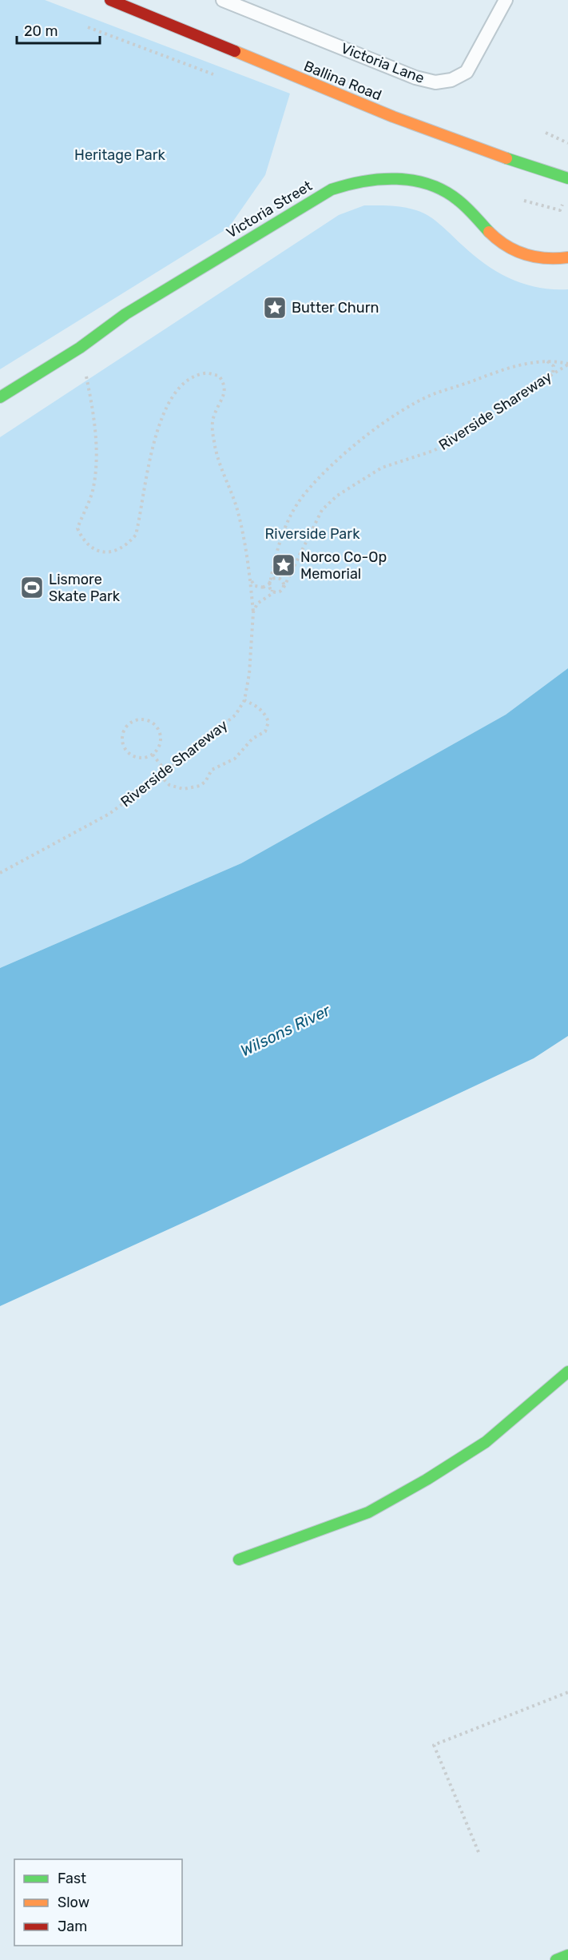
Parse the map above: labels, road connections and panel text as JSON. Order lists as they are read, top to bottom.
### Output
{
  "streets": {
    "street": ["Ballina Road", "Victoria Street"],
    "lane": ["Victoria Lane"],
    "path": ["Riverside Shareway"]
  },
  "water": ["Wilsons River"],
  "parks": ["Heritage Park", "Riverside Park"],
  "places": {
    "place": ["Butter Churn", "Norco Co-Op Memorial"],
    "sports": ["Lismore Skate Park"]
  },
  "legend": ["Fast", "Slow", "Jam"],
  "scale_bar": "20 m"
}
